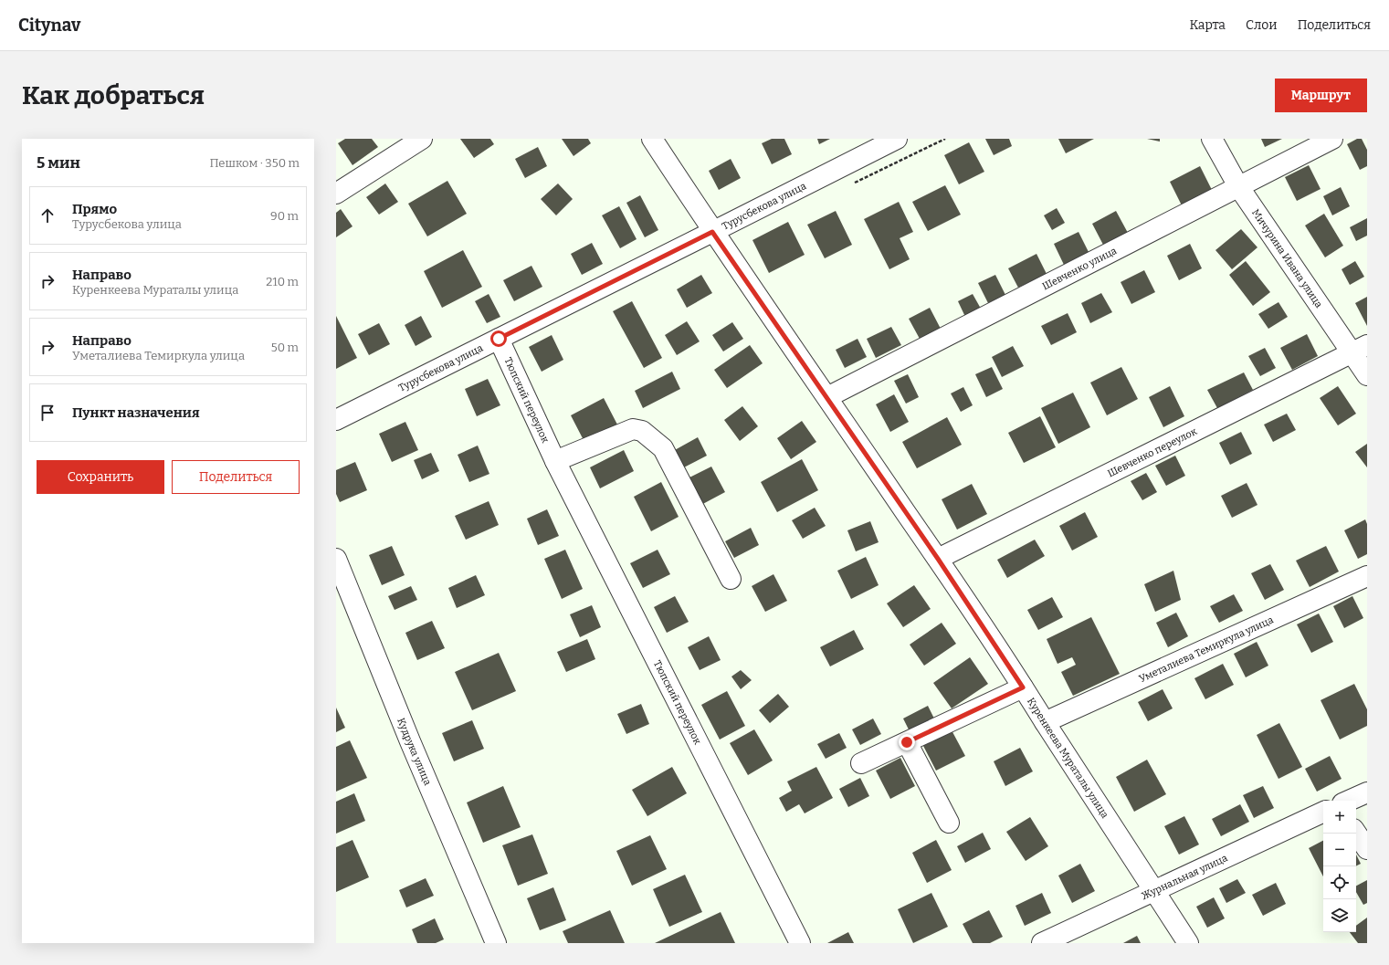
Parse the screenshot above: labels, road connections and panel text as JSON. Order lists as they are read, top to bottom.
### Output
{
  "streets": {
    "street": [
      "Турусбекова улица",
      "Мичурина Ивана улица",
      "Шевченко улица",
      "Тюпский переулок",
      "Шевченко переулок",
      "Уметалиева Темиркула улица",
      "Кудрука улица",
      "Куренкеева Мураталы улица",
      "Журнальная улица"
    ]
  },
  "crossings": [
    ["Турусбекова улица", "Тюпский переулок"],
    ["Турусбекова улица", "Куренкеева Мураталы улица"],
    ["Мичурина Ивана улица", "Шевченко улица"],
    ["Мичурина Ивана улица", "Шевченко переулок"],
    ["Шевченко улица", "Куренкеева Мураталы улица"],
    ["Шевченко переулок", "Куренкеева Мураталы улица"],
    ["Уметалиева Темиркула улица", "Куренкеева Мураталы улица"],
    ["Куренкеева Мураталы улица", "Журнальная улица"]
  ],
  "page": {
    "header": "Citynav",
    "nav": ["Карта", "Слои", "Поделиться"],
    "buttons": [
      "Маршрут",
      ["Сохранить", "Поделиться"]
    ],
    "title": "Как добраться",
    "heading": ["5 мин", "Пешком · 350 m"],
    "list": [
      ["Прямо", "Турусбекова улица", "90 m"],
      ["Направо", "Куренкеева Мураталы улица", "210 m"],
      ["Направо", "Уметалиева Темиркула улица", "50 m"],
      "Пункт назначения"
    ],
    "map_buttons": ["+", "−"]
  }
}
